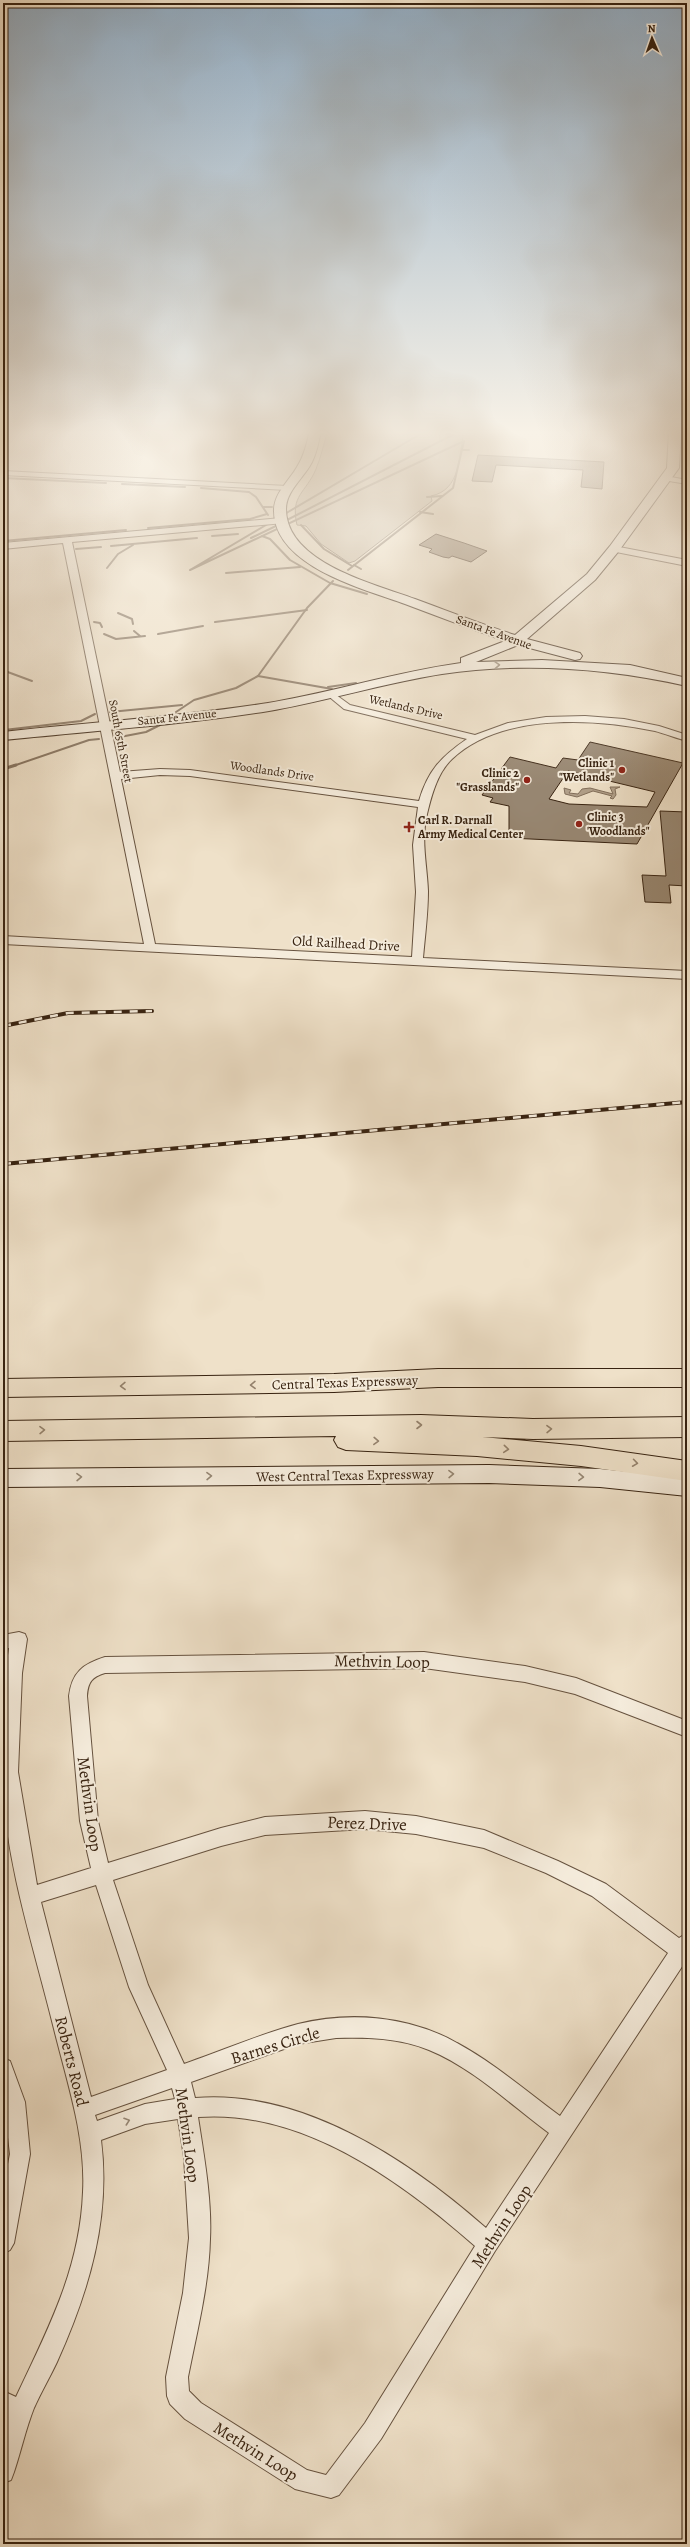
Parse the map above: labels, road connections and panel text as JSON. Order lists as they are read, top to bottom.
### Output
{
  "streets": {
    "highway": ["Central Texas Expressway"],
    "street": [
      "Santa Fe Avenue",
      "Wetlands Drive",
      "South 65th Street",
      "Woodlands Drive",
      "Old Railhead Drive",
      "West Central Texas Expressway",
      "Methvin Loop",
      "Perez Drive",
      "Barnes Circle",
      "Roberts Road"
    ]
  },
  "crossings": [
    ["Santa Fe Avenue", "Wetlands Drive"],
    ["Santa Fe Avenue", "South 65th Street"],
    ["South 65th Street", "Woodlands Drive"],
    ["South 65th Street", "Old Railhead Drive"],
    ["Methvin Loop", "Perez Drive"],
    ["Methvin Loop", "Barnes Circle"],
    ["Perez Drive", "Roberts Road"],
    ["Barnes Circle", "Roberts Road"]
  ],
  "one_way": ["West Central Texas Expressway"],
  "places": {
    "other": ["Clinic 1 \"Wetlands\"", "Clinic 2 \"Grasslands\"", "Clinic 3 'Woodlands\""],
    "health": ["Carl R. Darnall Army Medical Center"]
  },
  "north": "top"
}
